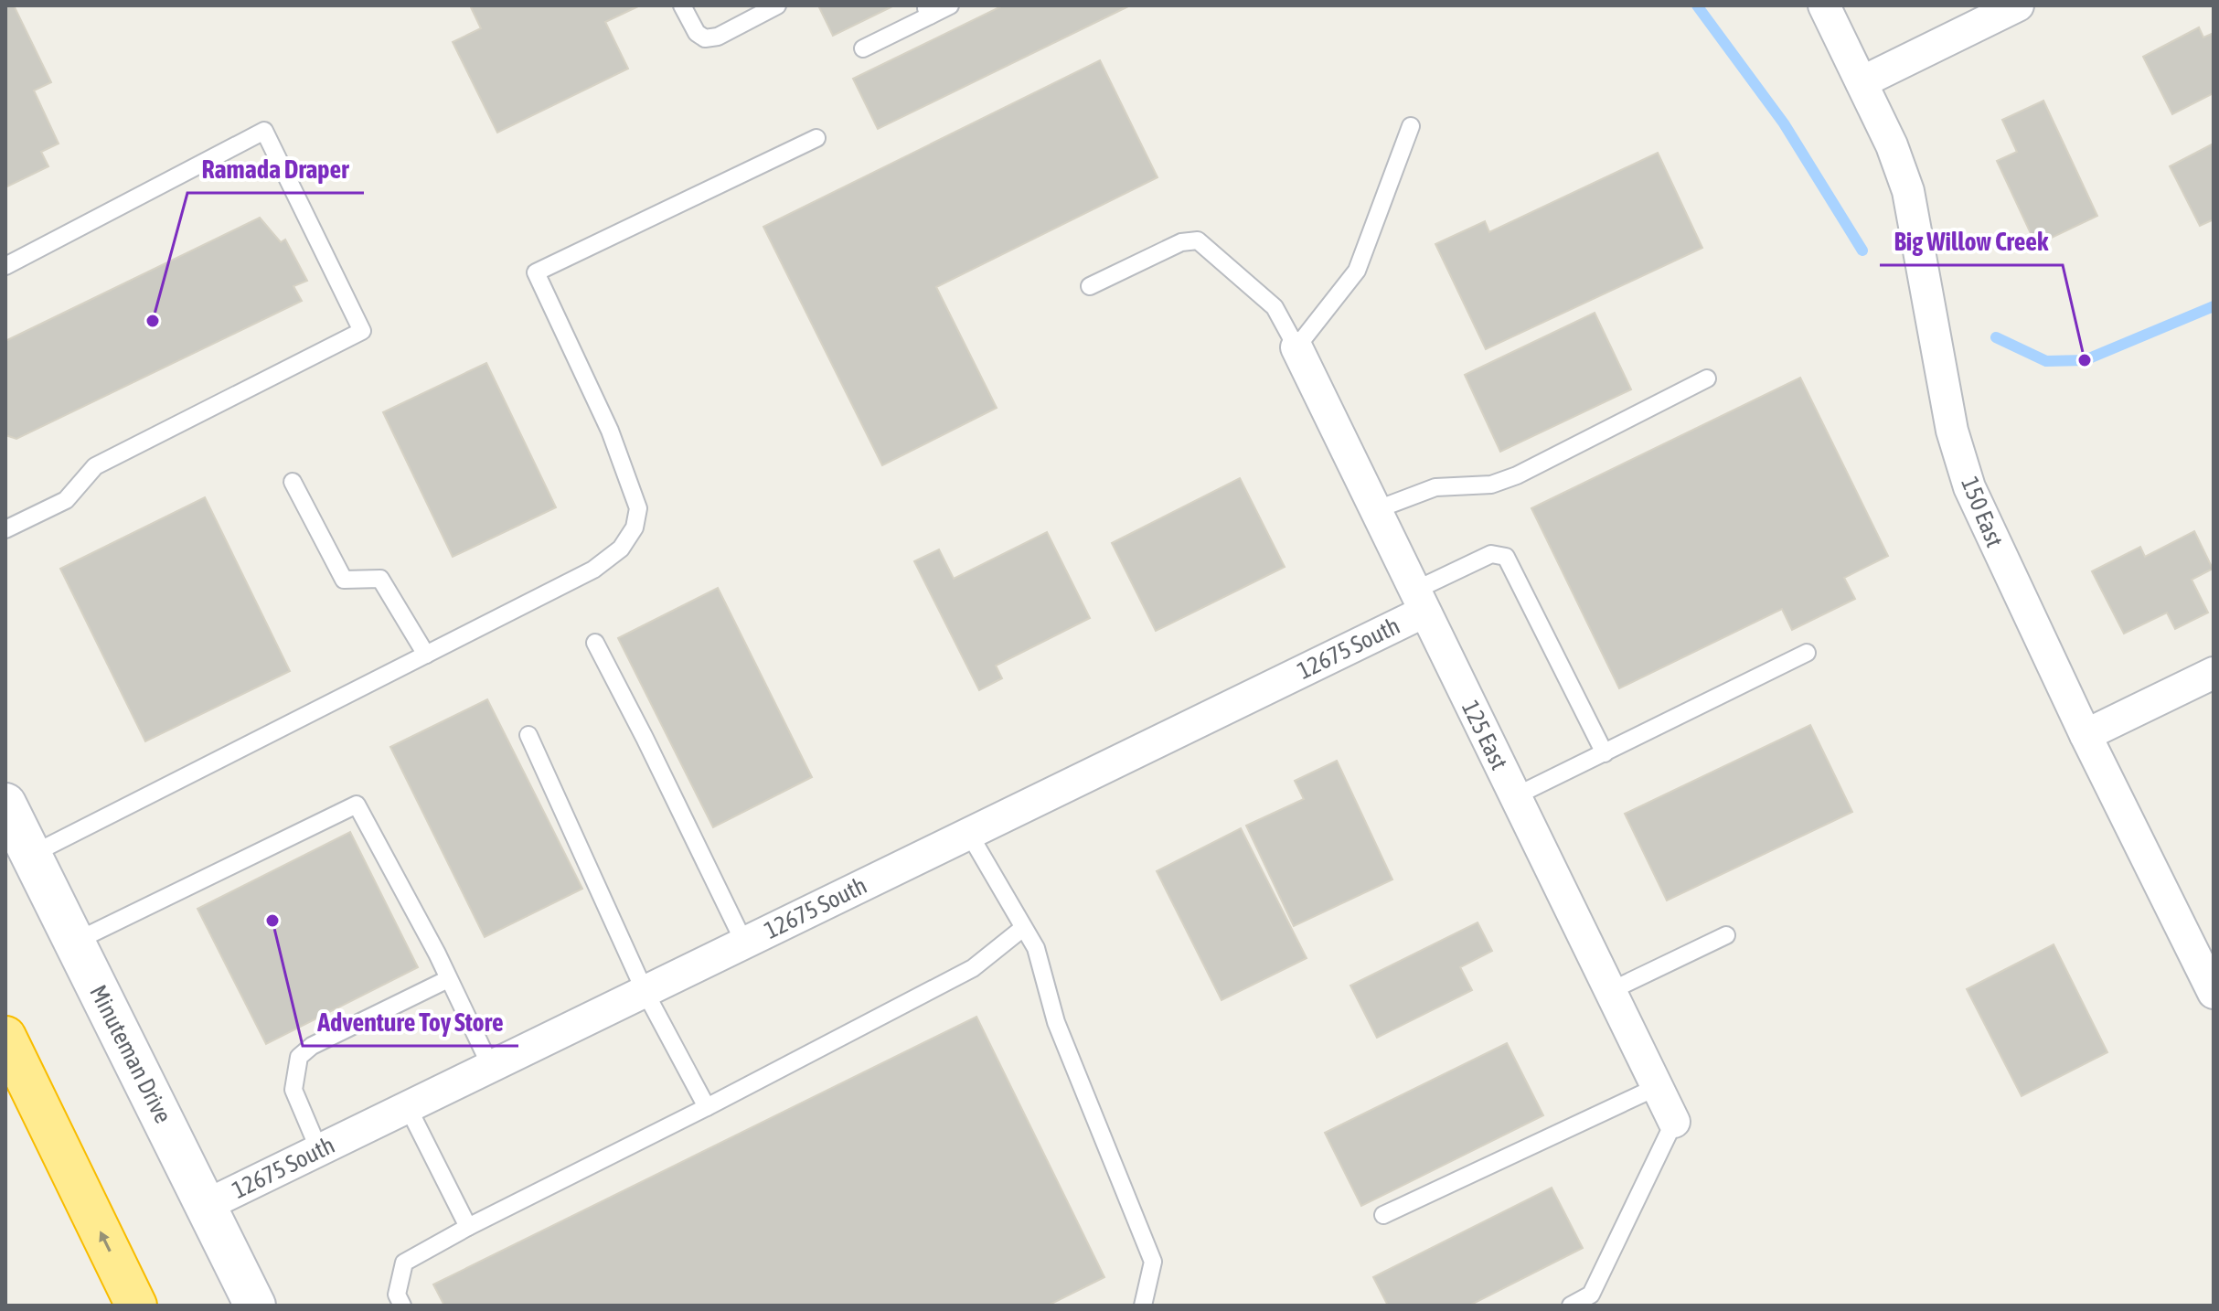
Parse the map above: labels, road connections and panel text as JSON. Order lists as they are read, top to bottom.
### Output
{
  "streets": {
    "street": [
      "150 East",
      "12675 South",
      "125 East",
      "Minuteman Drive"
    ]
  },
  "crossings": [
    ["12675 South", "125 East"],
    ["12675 South", "Minuteman Drive"]
  ],
  "places": ["Ramada Draper", "Big Willow Creek", "Adventure Toy Store"]
}
